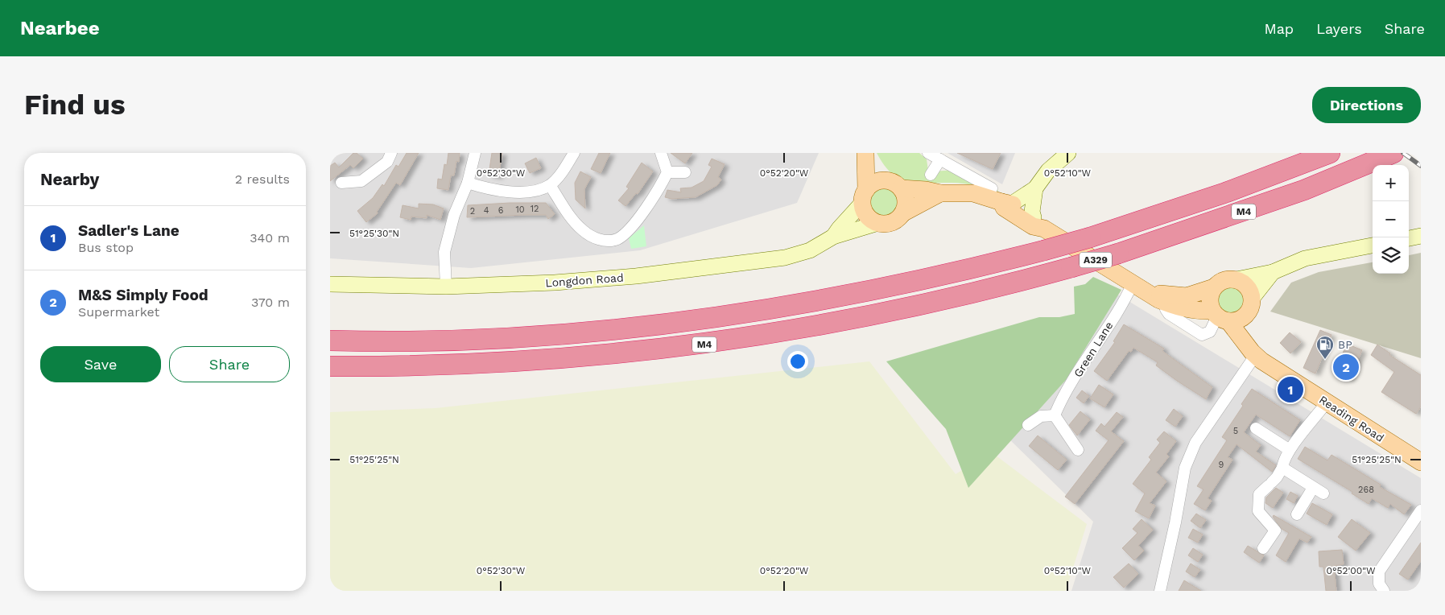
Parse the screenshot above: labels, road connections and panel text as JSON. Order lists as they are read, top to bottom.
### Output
{
  "streets": {
    "highway": ["M4"],
    "main road": ["A329", "Reading Road"],
    "street": ["Longdon Road", "Green Lane"]
  },
  "crossings": [
    ["A329", "Longdon Road"],
    ["A329", "Green Lane"],
    ["A329", "Reading Road"]
  ],
  "places": {
    "fuel station": ["BP"]
  },
  "house_numbers": [
    "12",
    "10",
    "4",
    "6",
    "2",
    "5",
    "9",
    "268"
  ],
  "page": {
    "header": "Nearbee",
    "nav": ["Map", "Layers", "Share"],
    "buttons": [
      "Directions",
      ["Save", "Share"]
    ],
    "title": "Find us",
    "heading": ["Nearby", "2 results"],
    "map_buttons": ["+", "−"],
    "list": [
      {
        "mark": "1",
        "name": "Sadler's Lane",
        "note": "Bus stop",
        "value": "340 m"
      },
      {
        "mark": "2",
        "name": "M&S Simply Food",
        "note": "Supermarket",
        "value": "370 m"
      }
    ],
    "pins": ["2", "1"]
  },
  "coordinates": [
    "0°52'30\"W",
    "0°52'20\"W",
    "0°52'10\"W",
    "51°25'30\"N",
    "51°25'25\"N",
    "0°52'00\"W"
  ]
}
